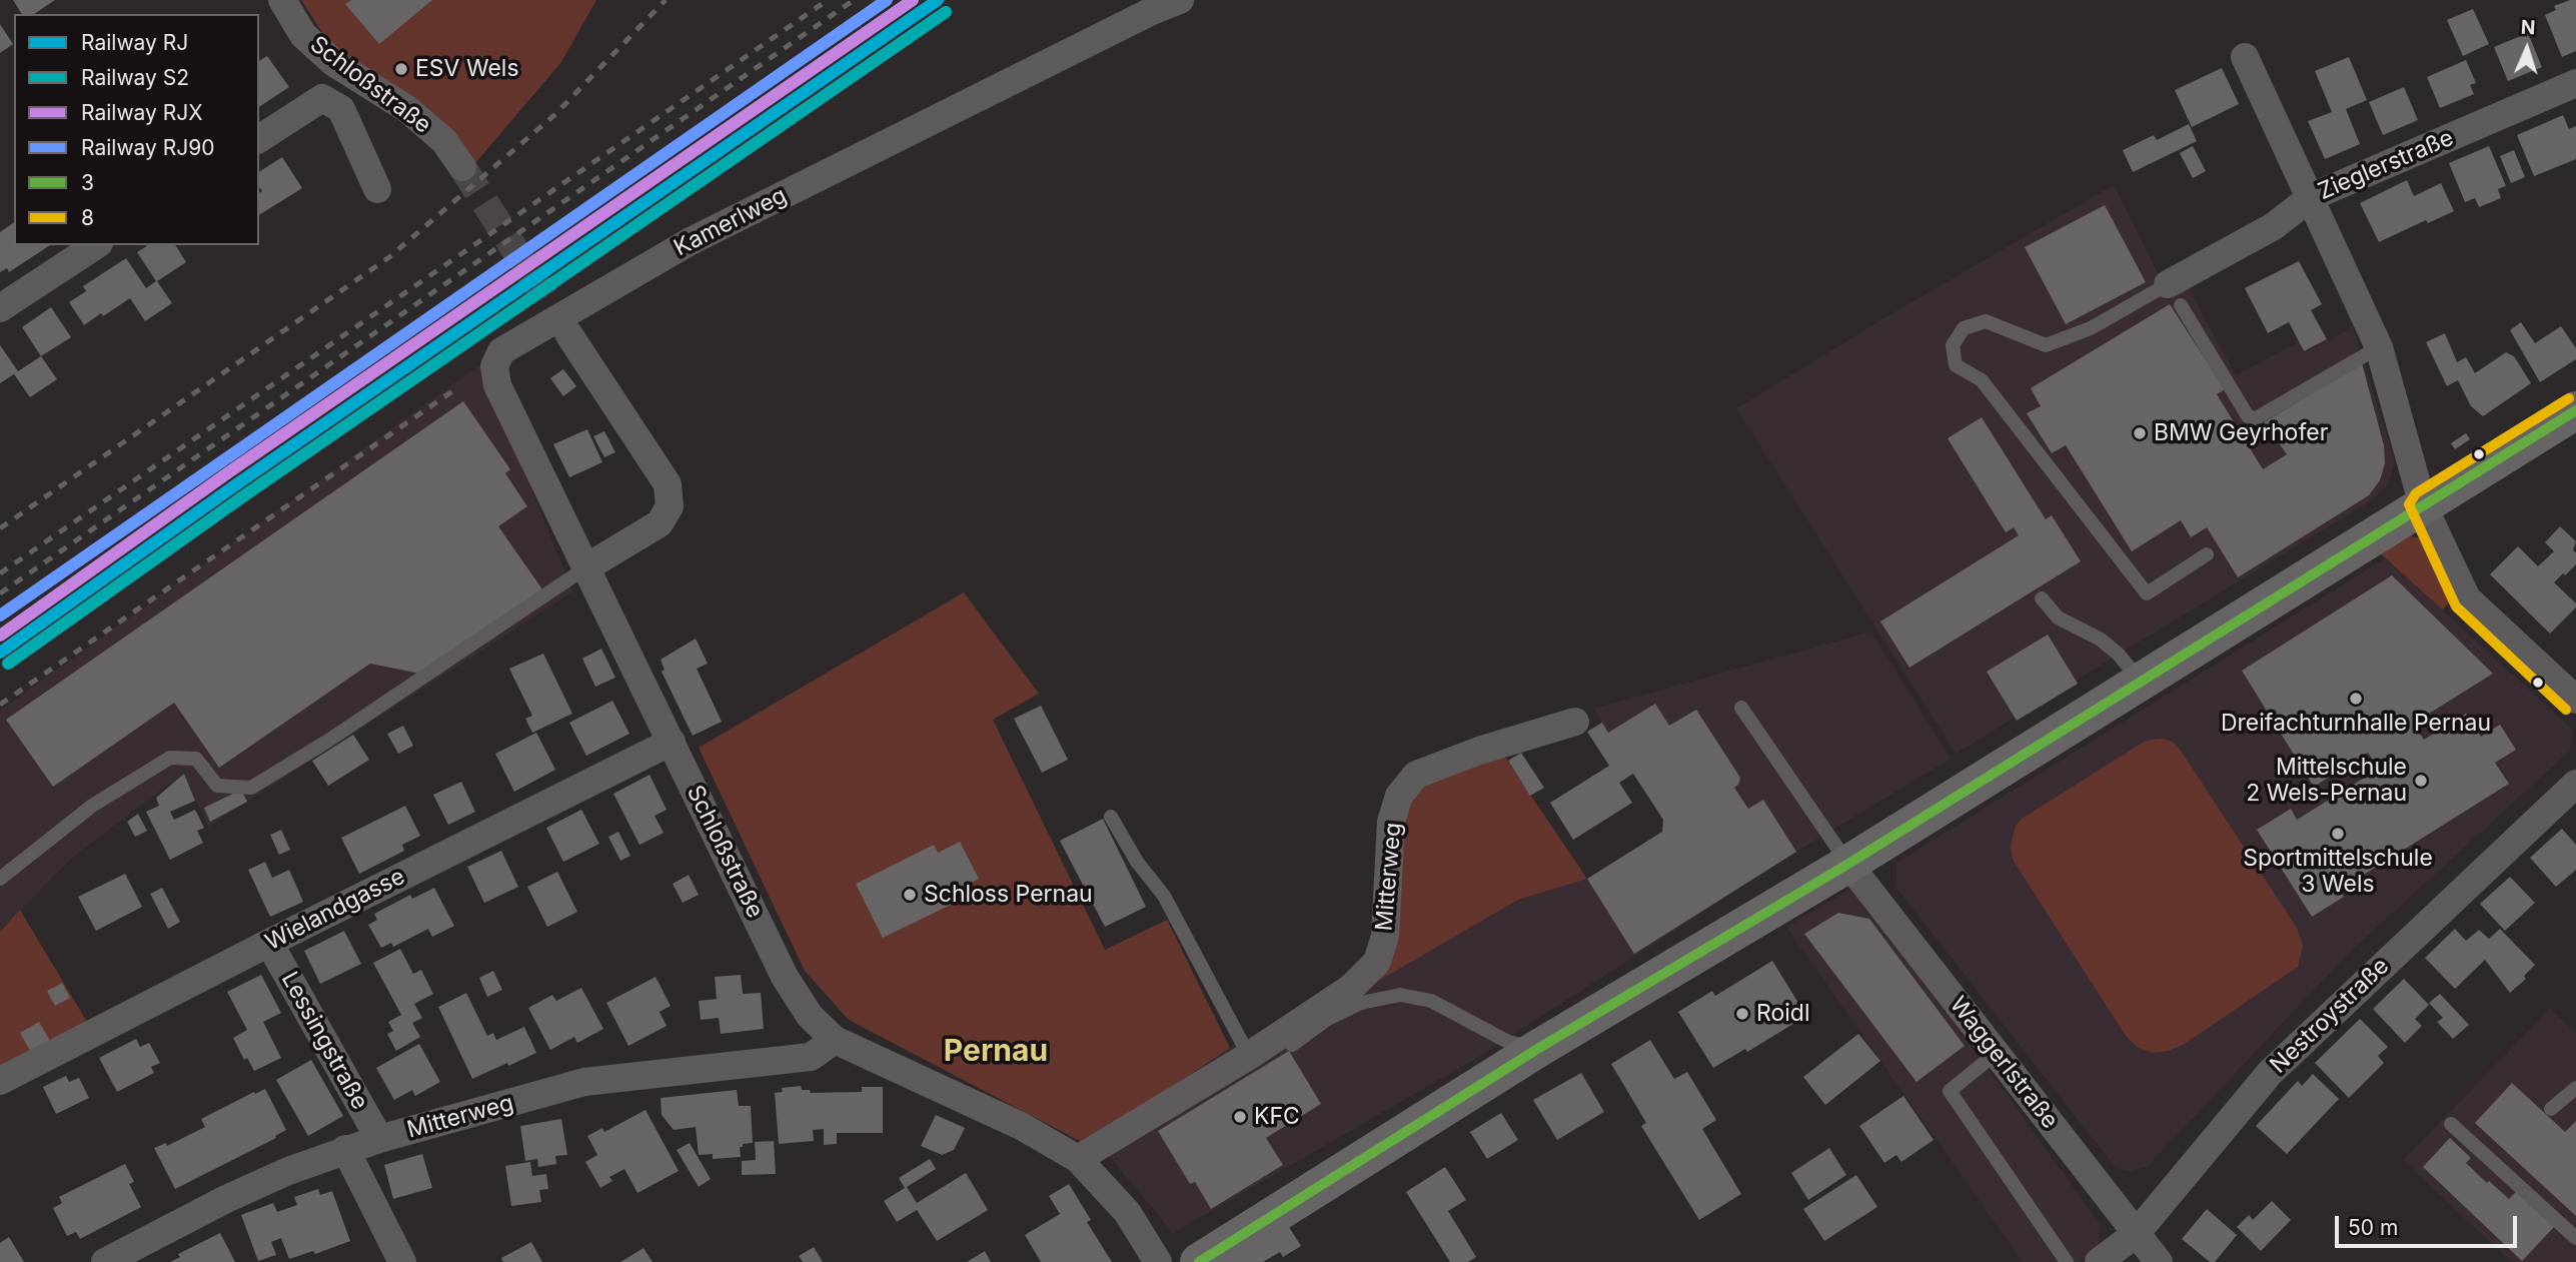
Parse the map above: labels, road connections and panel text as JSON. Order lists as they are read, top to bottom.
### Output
{
  "streets": {
    "street": [
      "Schloßstraße",
      "Zieglerstraße",
      "Kamerlweg",
      "Mitterweg",
      "Wielandgasse",
      "Nestroystraße",
      "Lessingstraße",
      "Waggerlstraße"
    ]
  },
  "crossings": [
    ["Schloßstraße", "Kamerlweg"],
    ["Schloßstraße", "Mitterweg"],
    ["Schloßstraße", "Wielandgasse"],
    ["Mitterweg", "Lessingstraße"],
    ["Wielandgasse", "Lessingstraße"],
    ["Nestroystraße", "Waggerlstraße"]
  ],
  "districts": ["Pernau"],
  "places": [
    "ESV Wels",
    "BMW Geyrhofer",
    "Dreifachturnhalle Pernau",
    "Mittelschule 2 Wels-Pernau",
    "Sportmittelschule 3 Wels",
    "Schloss Pernau",
    "Roidl",
    "KFC"
  ],
  "lines": [
    "rail line RJ",
    "rail line RJX",
    "rail line RJ90",
    "rail line S2",
    "transit line 8",
    "transit line 3"
  ],
  "legend": [
    "Railway RJ",
    "Railway S2",
    "Railway RJX",
    "Railway RJ90",
    "3",
    "8"
  ],
  "scale_bar": "50 m",
  "north": "top"
}
